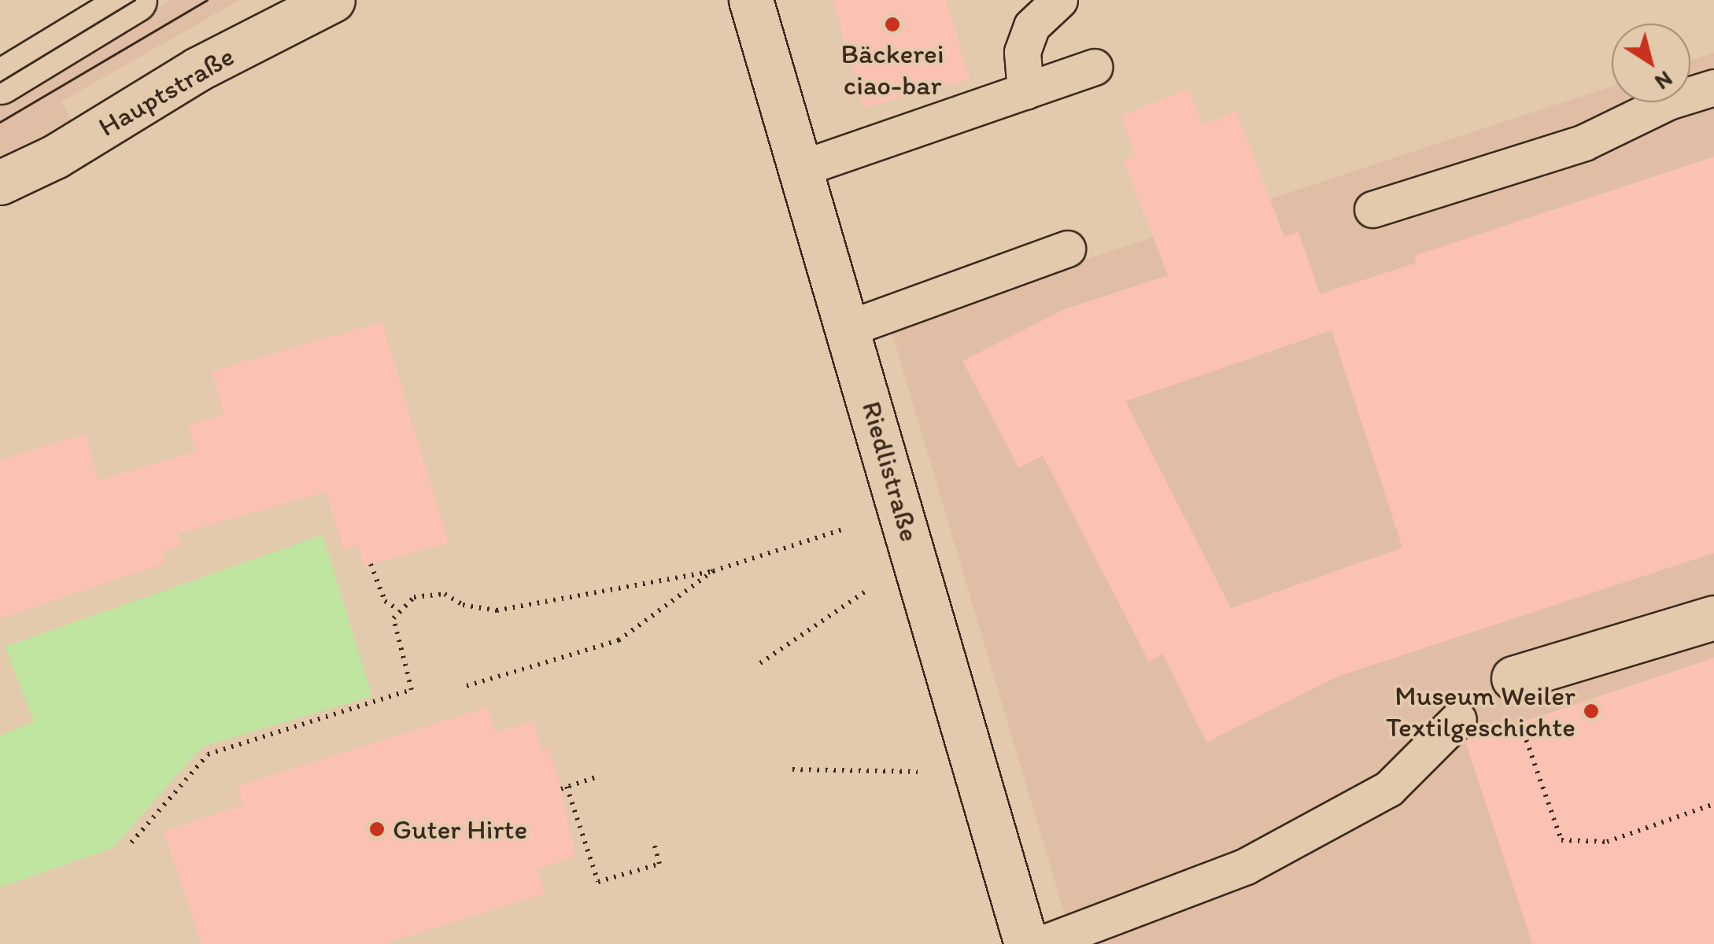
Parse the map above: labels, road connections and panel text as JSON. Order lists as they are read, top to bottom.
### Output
{
  "streets": {
    "street": ["Hauptstraße", "Riedlistraße"]
  },
  "places": ["Bäckerei ciao-bar", "Museum Weiler Textilgeschichte", "Guter Hirte"],
  "north": "bottom right"
}
